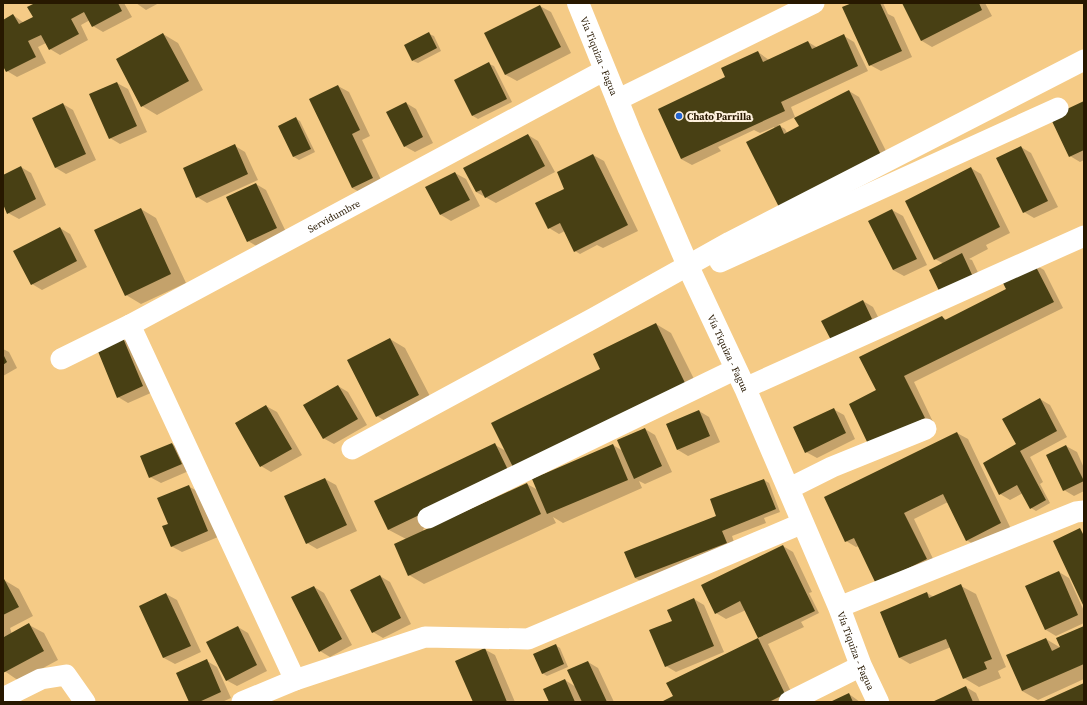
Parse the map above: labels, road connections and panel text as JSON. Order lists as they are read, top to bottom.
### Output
{
  "streets": {
    "street": ["Vía Tiquiza - Fagua", "Servidumbre"]
  },
  "crossings": [
    ["Vía Tiquiza - Fagua", "Servidumbre"]
  ],
  "places": ["Chato Parrilla"]
}
